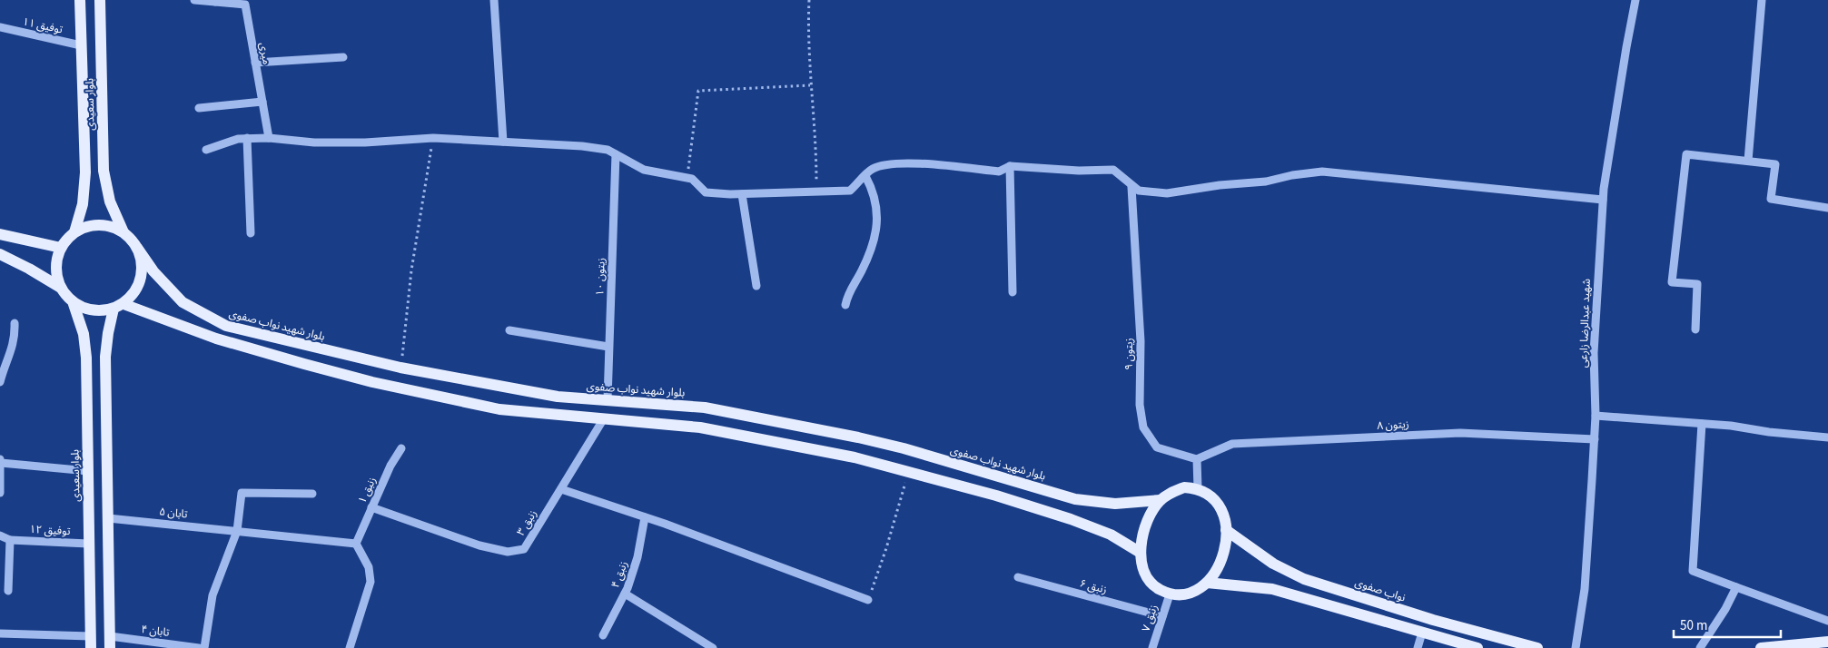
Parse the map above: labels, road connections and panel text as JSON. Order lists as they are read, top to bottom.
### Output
{
  "streets": {
    "main road": ["بلوار سعیدی", "بلوار شهید نواب صفوی", "نواب صفوی"],
    "street": [
      "توفیق ۱۱",
      "میری",
      "زیتون ۱۰",
      "شهید عبدالرضا زارعی",
      "زیتون ۹",
      "زیتون ۸",
      "زنبق ۱",
      "تابان ۵",
      "زنبق ۳",
      "توفیق ۱۲",
      "زنبق ۴",
      "زنبق ۶",
      "زنبق ۷",
      "تابان ۴"
    ]
  },
  "crossings": [
    ["توفیق ۱۱", "بلوار سعیدی"],
    ["بلوار سعیدی", "بلوار شهید نواب صفوی"],
    ["بلوار سعیدی", "توفیق ۱۲"],
    ["زیتون ۱۰", "بلوار شهید نواب صفوی"],
    ["شهید عبدالرضا زارعی", "زیتون ۸"],
    ["بلوار شهید نواب صفوی", "نواب صفوی"],
    ["بلوار شهید نواب صفوی", "زنبق ۷"],
    ["زیتون ۹", "زیتون ۸"],
    ["زنبق ۱", "تابان ۵"],
    ["زنبق ۱", "زنبق ۳"],
    ["زنبق ۶", "زنبق ۷"],
    ["نواب صفوی", "زنبق ۷"]
  ],
  "scale_bar": "50 m"
}
